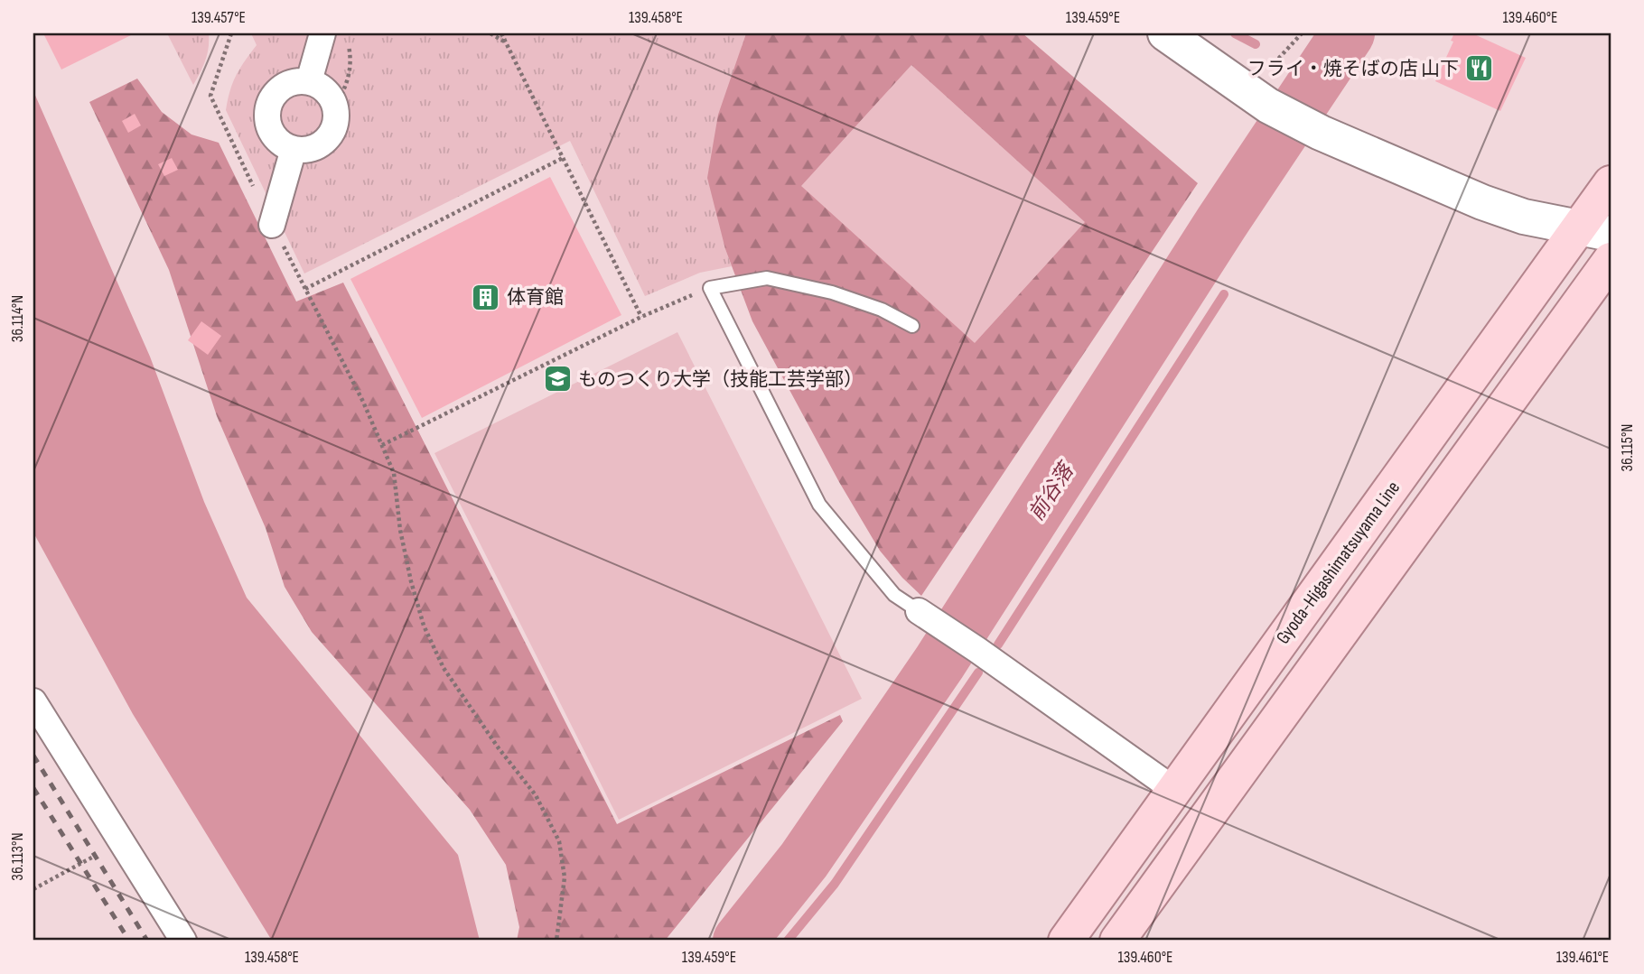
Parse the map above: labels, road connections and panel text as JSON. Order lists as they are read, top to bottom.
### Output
{
  "streets": {
    "main road": ["Gyoda-Higashimatsuyama Line"]
  },
  "water": ["前谷落"],
  "places": {
    "restaurant": ["フライ・焼そばの店 山下"],
    "building": ["体育館"],
    "school or university": ["ものつくり大学（技能工芸学部）"]
  },
  "coordinates": [
    "139.457°E",
    "139.458°E",
    "139.459°E",
    "139.460°E",
    "36.114°N",
    "36.115°N",
    "36.113°N",
    "139.461°E"
  ]
}
